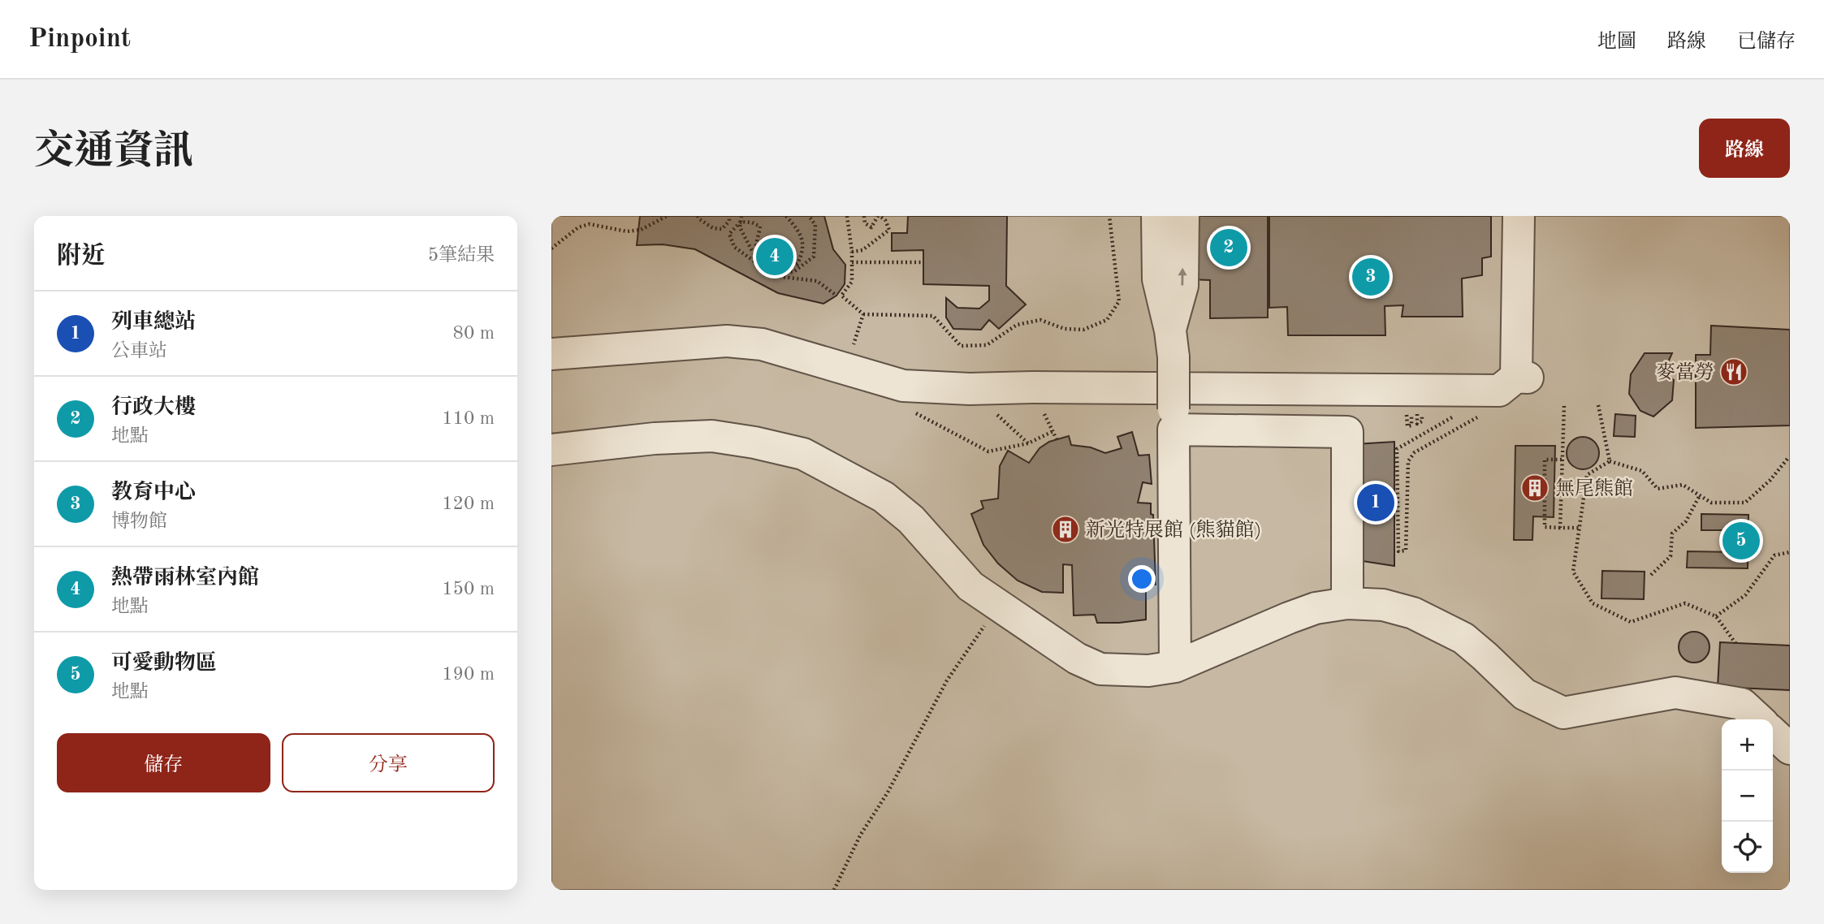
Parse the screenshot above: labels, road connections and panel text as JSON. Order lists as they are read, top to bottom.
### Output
{
  "places": {
    "restaurant": ["麥當勞"],
    "building": ["無尾熊館", "新光特展館 (熊貓館)"]
  },
  "page": {
    "header": "Pinpoint",
    "nav": ["地圖", "路線", "已儲存"],
    "title": "交通資訊",
    "buttons": [
      "路線",
      ["儲存", "分享"]
    ],
    "heading": ["附近", "5筆結果"],
    "pins": [
      "2",
      "4",
      "3",
      "1",
      "5"
    ],
    "list": [
      {
        "mark": "1",
        "name": "列車總站",
        "note": "公車站",
        "value": "80 m"
      },
      {
        "mark": "2",
        "name": "行政大樓",
        "note": "地點",
        "value": "110 m"
      },
      {
        "mark": "3",
        "name": "教育中心",
        "note": "博物館",
        "value": "120 m"
      },
      {
        "mark": "4",
        "name": "熱帶雨林室內館",
        "note": "地點",
        "value": "150 m"
      },
      {
        "mark": "5",
        "name": "可愛動物區",
        "note": "地點",
        "value": "190 m"
      }
    ],
    "map_buttons": ["+", "−"]
  }
}
